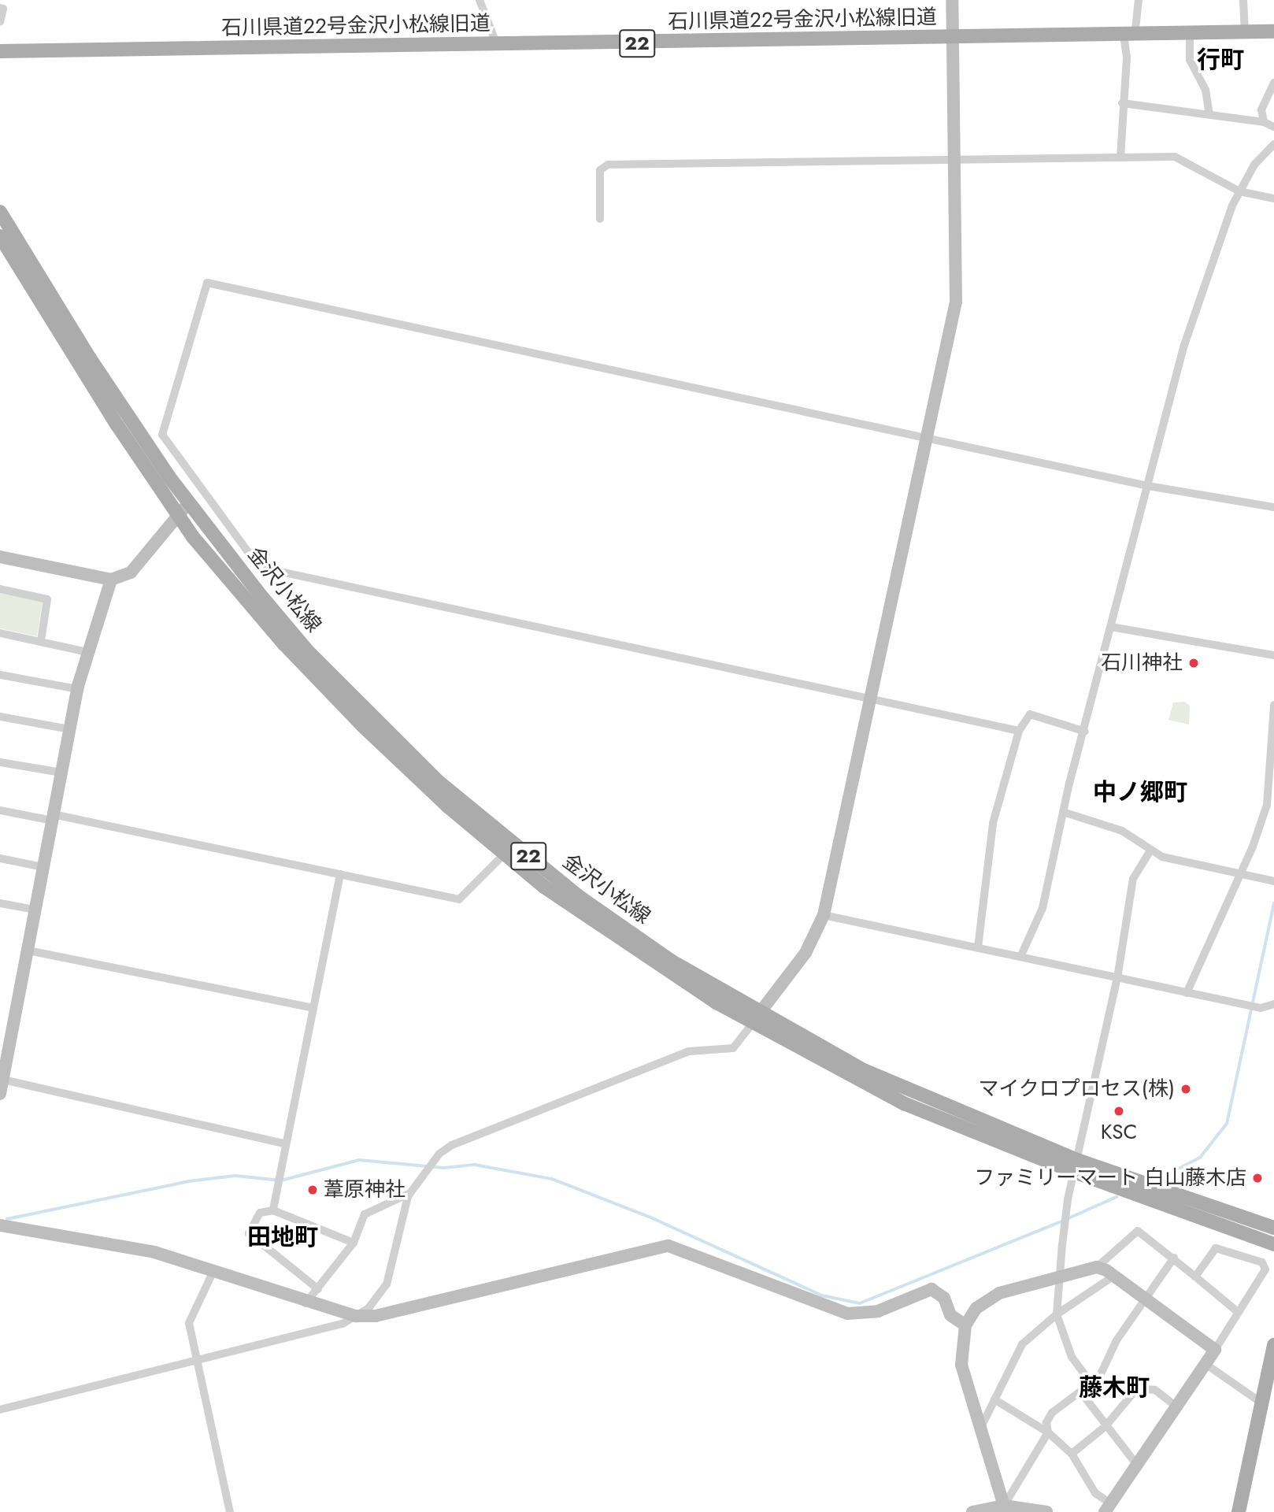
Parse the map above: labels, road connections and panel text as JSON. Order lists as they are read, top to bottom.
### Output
{
  "streets": {
    "main road": ["石川県道22号金沢小松線旧道", "22", "金沢小松線"]
  },
  "districts": [
    "行町",
    "中ノ郷町",
    "田地町",
    "藤木町"
  ],
  "places": [
    "石川神社",
    "マイクロプロセス(株)",
    "KSC",
    "ファミリーマート 白山藤木店",
    "葦原神社"
  ]
}
